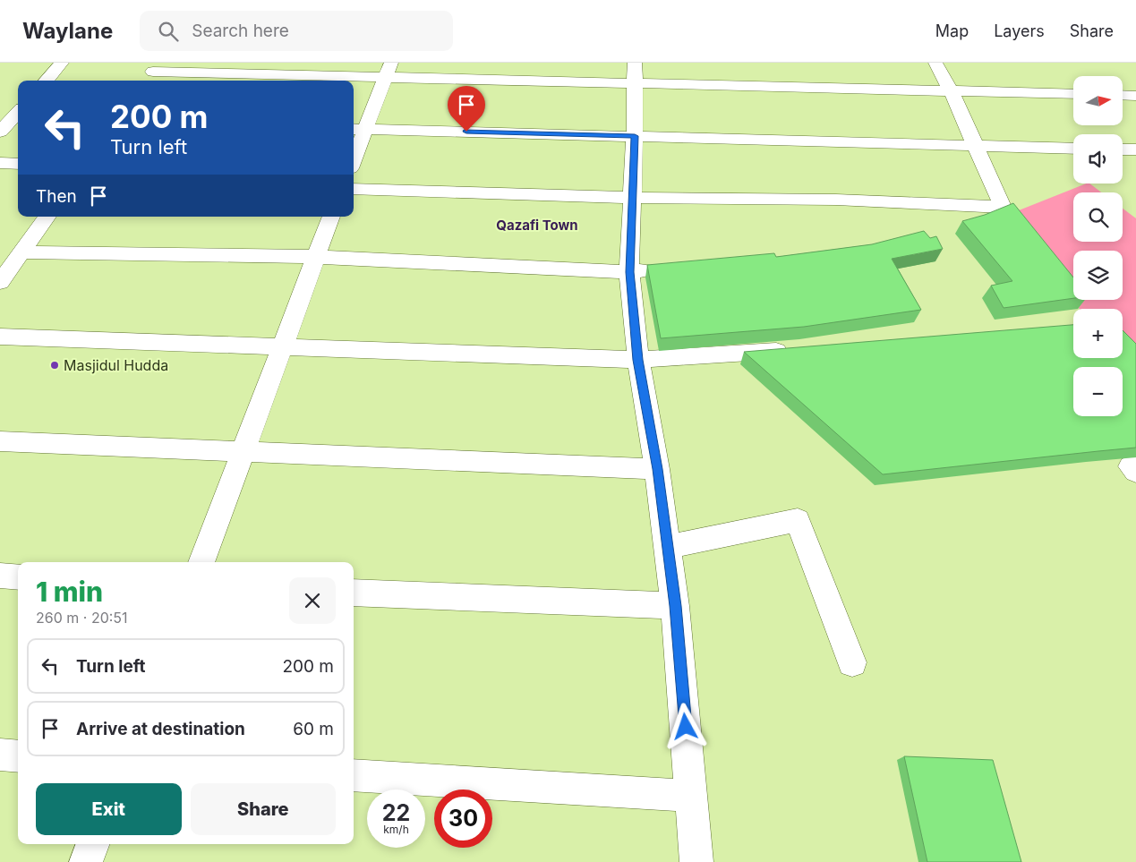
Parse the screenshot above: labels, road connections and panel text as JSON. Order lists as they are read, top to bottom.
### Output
{
  "districts": ["Qazafi Town"],
  "places": ["Masjidul Hudda"],
  "north": "right",
  "page": {
    "header": "Waylane",
    "search": "Search here",
    "nav": ["Map", "Layers", "Share"],
    "map_buttons": ["+", "−"],
    "turn": ["200 m", "Turn left"],
    "then": "Then",
    "heading": ["1 min", "260 m · 20:51"],
    "list": [
      {
        "name": "Turn left",
        "value": "200 m"
      },
      {
        "name": "Arrive at destination",
        "value": "60 m"
      }
    ],
    "buttons": ["Exit", "Share"],
    "speed": "22 km/h",
    "limit": "30"
  }
}
